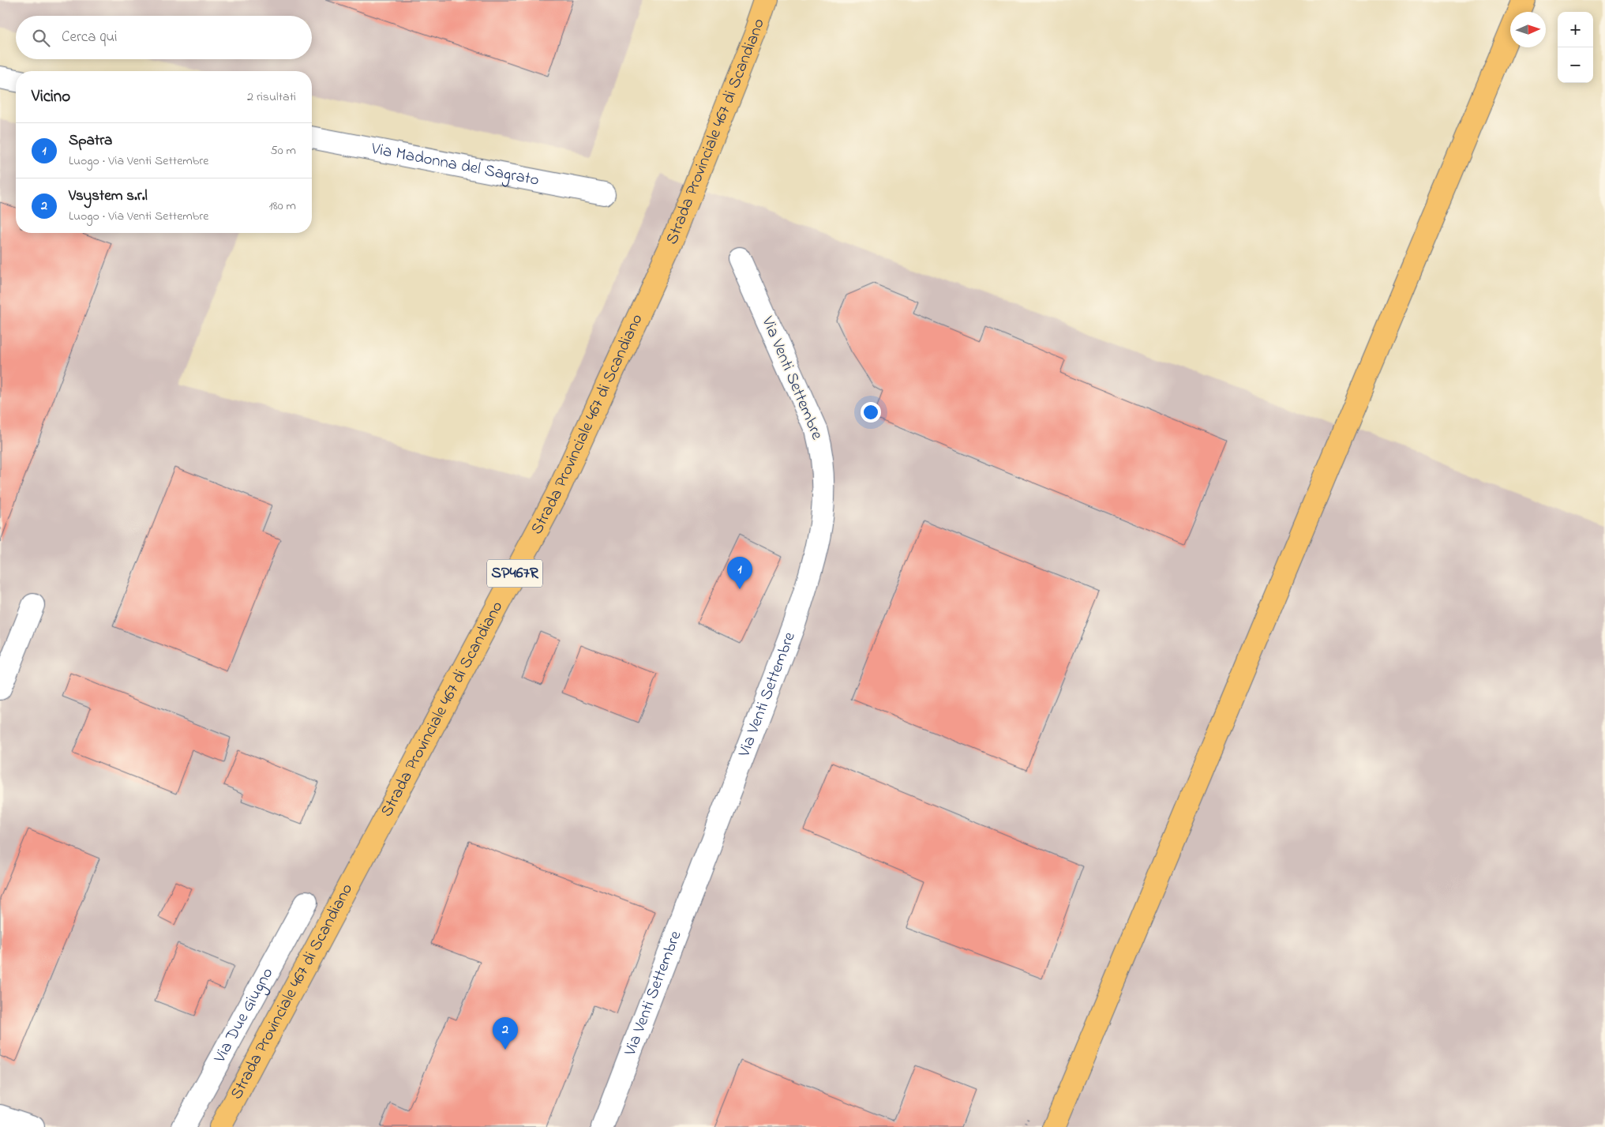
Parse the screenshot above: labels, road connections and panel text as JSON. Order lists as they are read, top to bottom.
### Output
{
  "streets": {
    "main road": ["Strada Provinciale 467 di Scandiano", "SP467R"],
    "street": ["Via Madonna del Sagrato", "Via Venti Settembre", "Via Due Giugno"]
  },
  "north": "right",
  "page": {
    "map_buttons": ["+", "−"],
    "search": "Cerca qui",
    "heading": ["Vicino", "2 risultati"],
    "list": [
      {
        "mark": "1",
        "name": "Spatra",
        "note": "Luogo · Via Venti Settembre",
        "value": "50 m"
      },
      {
        "mark": "2",
        "name": "Vsystem s.r.l",
        "note": "Luogo · Via Venti Settembre",
        "value": "180 m"
      }
    ],
    "pins": ["1", "2"]
  }
}
